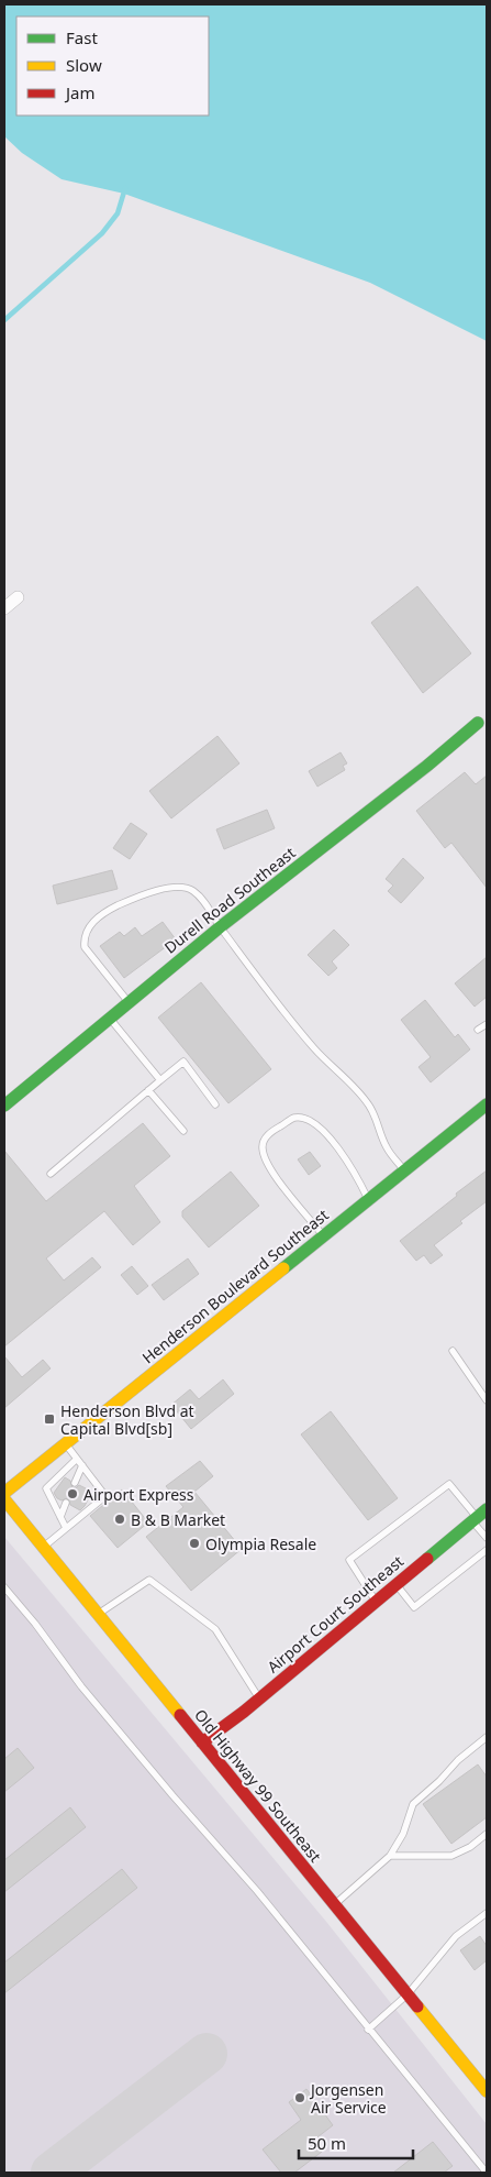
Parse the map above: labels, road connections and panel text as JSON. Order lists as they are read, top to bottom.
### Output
{
  "streets": {
    "street": [
      "Durell Road Southeast",
      "Henderson Boulevard Southeast",
      "Airport Court Southeast",
      "Old Highway 99 Southeast"
    ]
  },
  "crossings": [
    ["Airport Court Southeast", "Old Highway 99 Southeast"]
  ],
  "places": {
    "transit": ["Henderson Blvd at Capital Blvd[sb]"],
    "other": [
      "Airport Express",
      "B & B Market",
      "Olympia Resale",
      "Jorgensen Air Service"
    ]
  },
  "legend": ["Fast", "Slow", "Jam"],
  "scale_bar": "50 m"
}
